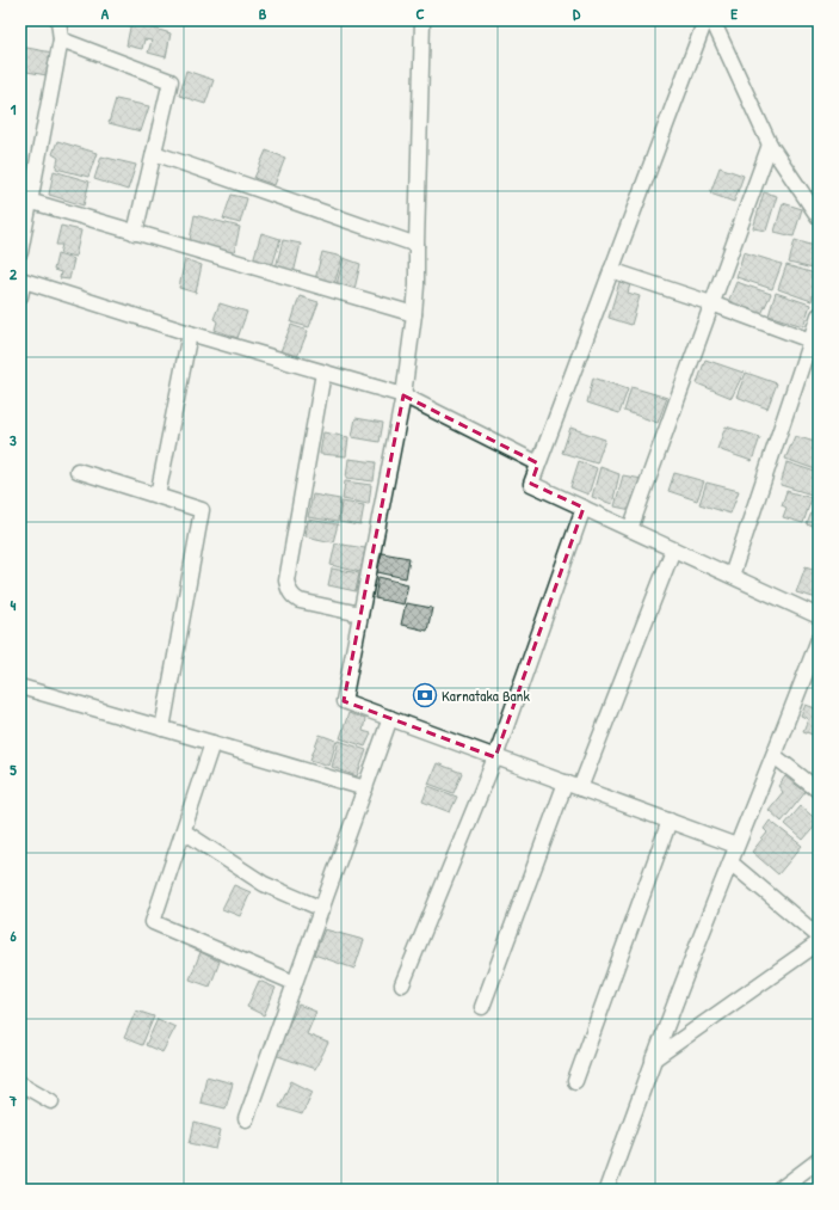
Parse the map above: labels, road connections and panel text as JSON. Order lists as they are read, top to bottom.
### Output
{
  "places": {
    "bank": ["Karnataka Bank"]
  },
  "grid": {
    "columns": [
      "A",
      "B",
      "C",
      "D",
      "E"
    ],
    "rows": [
      "1",
      "2",
      "3",
      "4",
      "5",
      "6",
      "7"
    ]
  }
}
